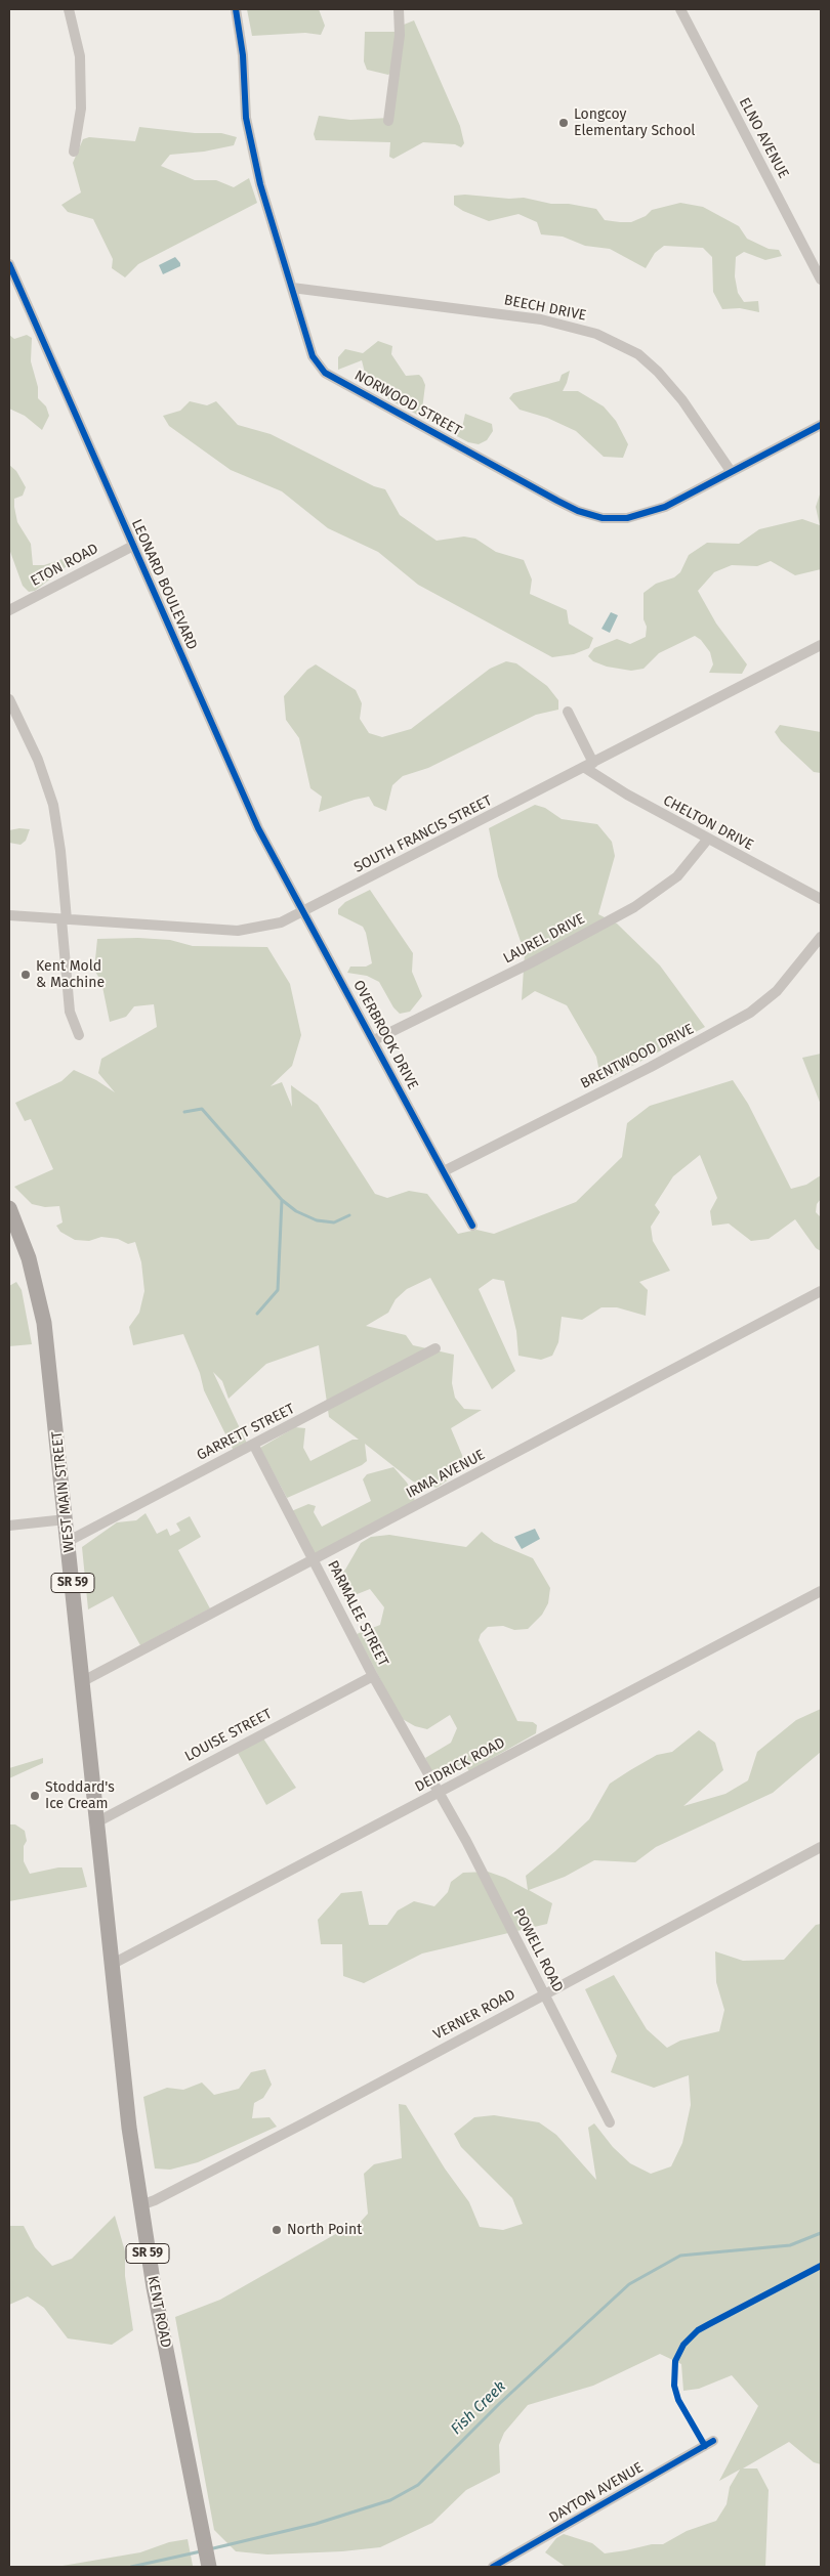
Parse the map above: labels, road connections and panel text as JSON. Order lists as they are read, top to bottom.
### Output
{
  "streets": {
    "main road": ["WEST MAIN STREET", "SR 59", "KENT ROAD"],
    "street": [
      "ELNO AVENUE",
      "BEECH DRIVE",
      "NORWOOD STREET",
      "ETON ROAD",
      "LEONARD BOULEVARD",
      "CHELTON DRIVE",
      "SOUTH FRANCIS STREET",
      "LAUREL DRIVE",
      "OVERBROOK DRIVE",
      "BRENTWOOD DRIVE",
      "GARRETT STREET",
      "IRMA AVENUE",
      "PARMALEE STREET",
      "LOUISE STREET",
      "DEIDRICK ROAD",
      "POWELL ROAD",
      "VERNER ROAD",
      "DAYTON AVENUE"
    ]
  },
  "crossings": [
    ["BEECH DRIVE", "NORWOOD STREET"],
    ["ETON ROAD", "LEONARD BOULEVARD"],
    ["LEONARD BOULEVARD", "SOUTH FRANCIS STREET"],
    ["LEONARD BOULEVARD", "OVERBROOK DRIVE"],
    ["CHELTON DRIVE", "SOUTH FRANCIS STREET"],
    ["CHELTON DRIVE", "LAUREL DRIVE"],
    ["SOUTH FRANCIS STREET", "OVERBROOK DRIVE"],
    ["LAUREL DRIVE", "OVERBROOK DRIVE"],
    ["OVERBROOK DRIVE", "BRENTWOOD DRIVE"],
    ["GARRETT STREET", "WEST MAIN STREET"],
    ["GARRETT STREET", "PARMALEE STREET"],
    ["IRMA AVENUE", "WEST MAIN STREET"],
    ["IRMA AVENUE", "PARMALEE STREET"],
    ["WEST MAIN STREET", "LOUISE STREET"],
    ["WEST MAIN STREET", "DEIDRICK ROAD"],
    ["WEST MAIN STREET", "KENT ROAD"],
    ["PARMALEE STREET", "LOUISE STREET"],
    ["PARMALEE STREET", "DEIDRICK ROAD"],
    ["PARMALEE STREET", "POWELL ROAD"],
    ["DEIDRICK ROAD", "POWELL ROAD"],
    ["DEIDRICK ROAD", "KENT ROAD"],
    ["POWELL ROAD", "VERNER ROAD"],
    ["VERNER ROAD", "KENT ROAD"]
  ],
  "water": ["Fish Creek"],
  "places": [
    "Longcoy Elementary School",
    "Kent Mold & Machine",
    "Stoddard's Ice Cream",
    "North Point"
  ]
}
